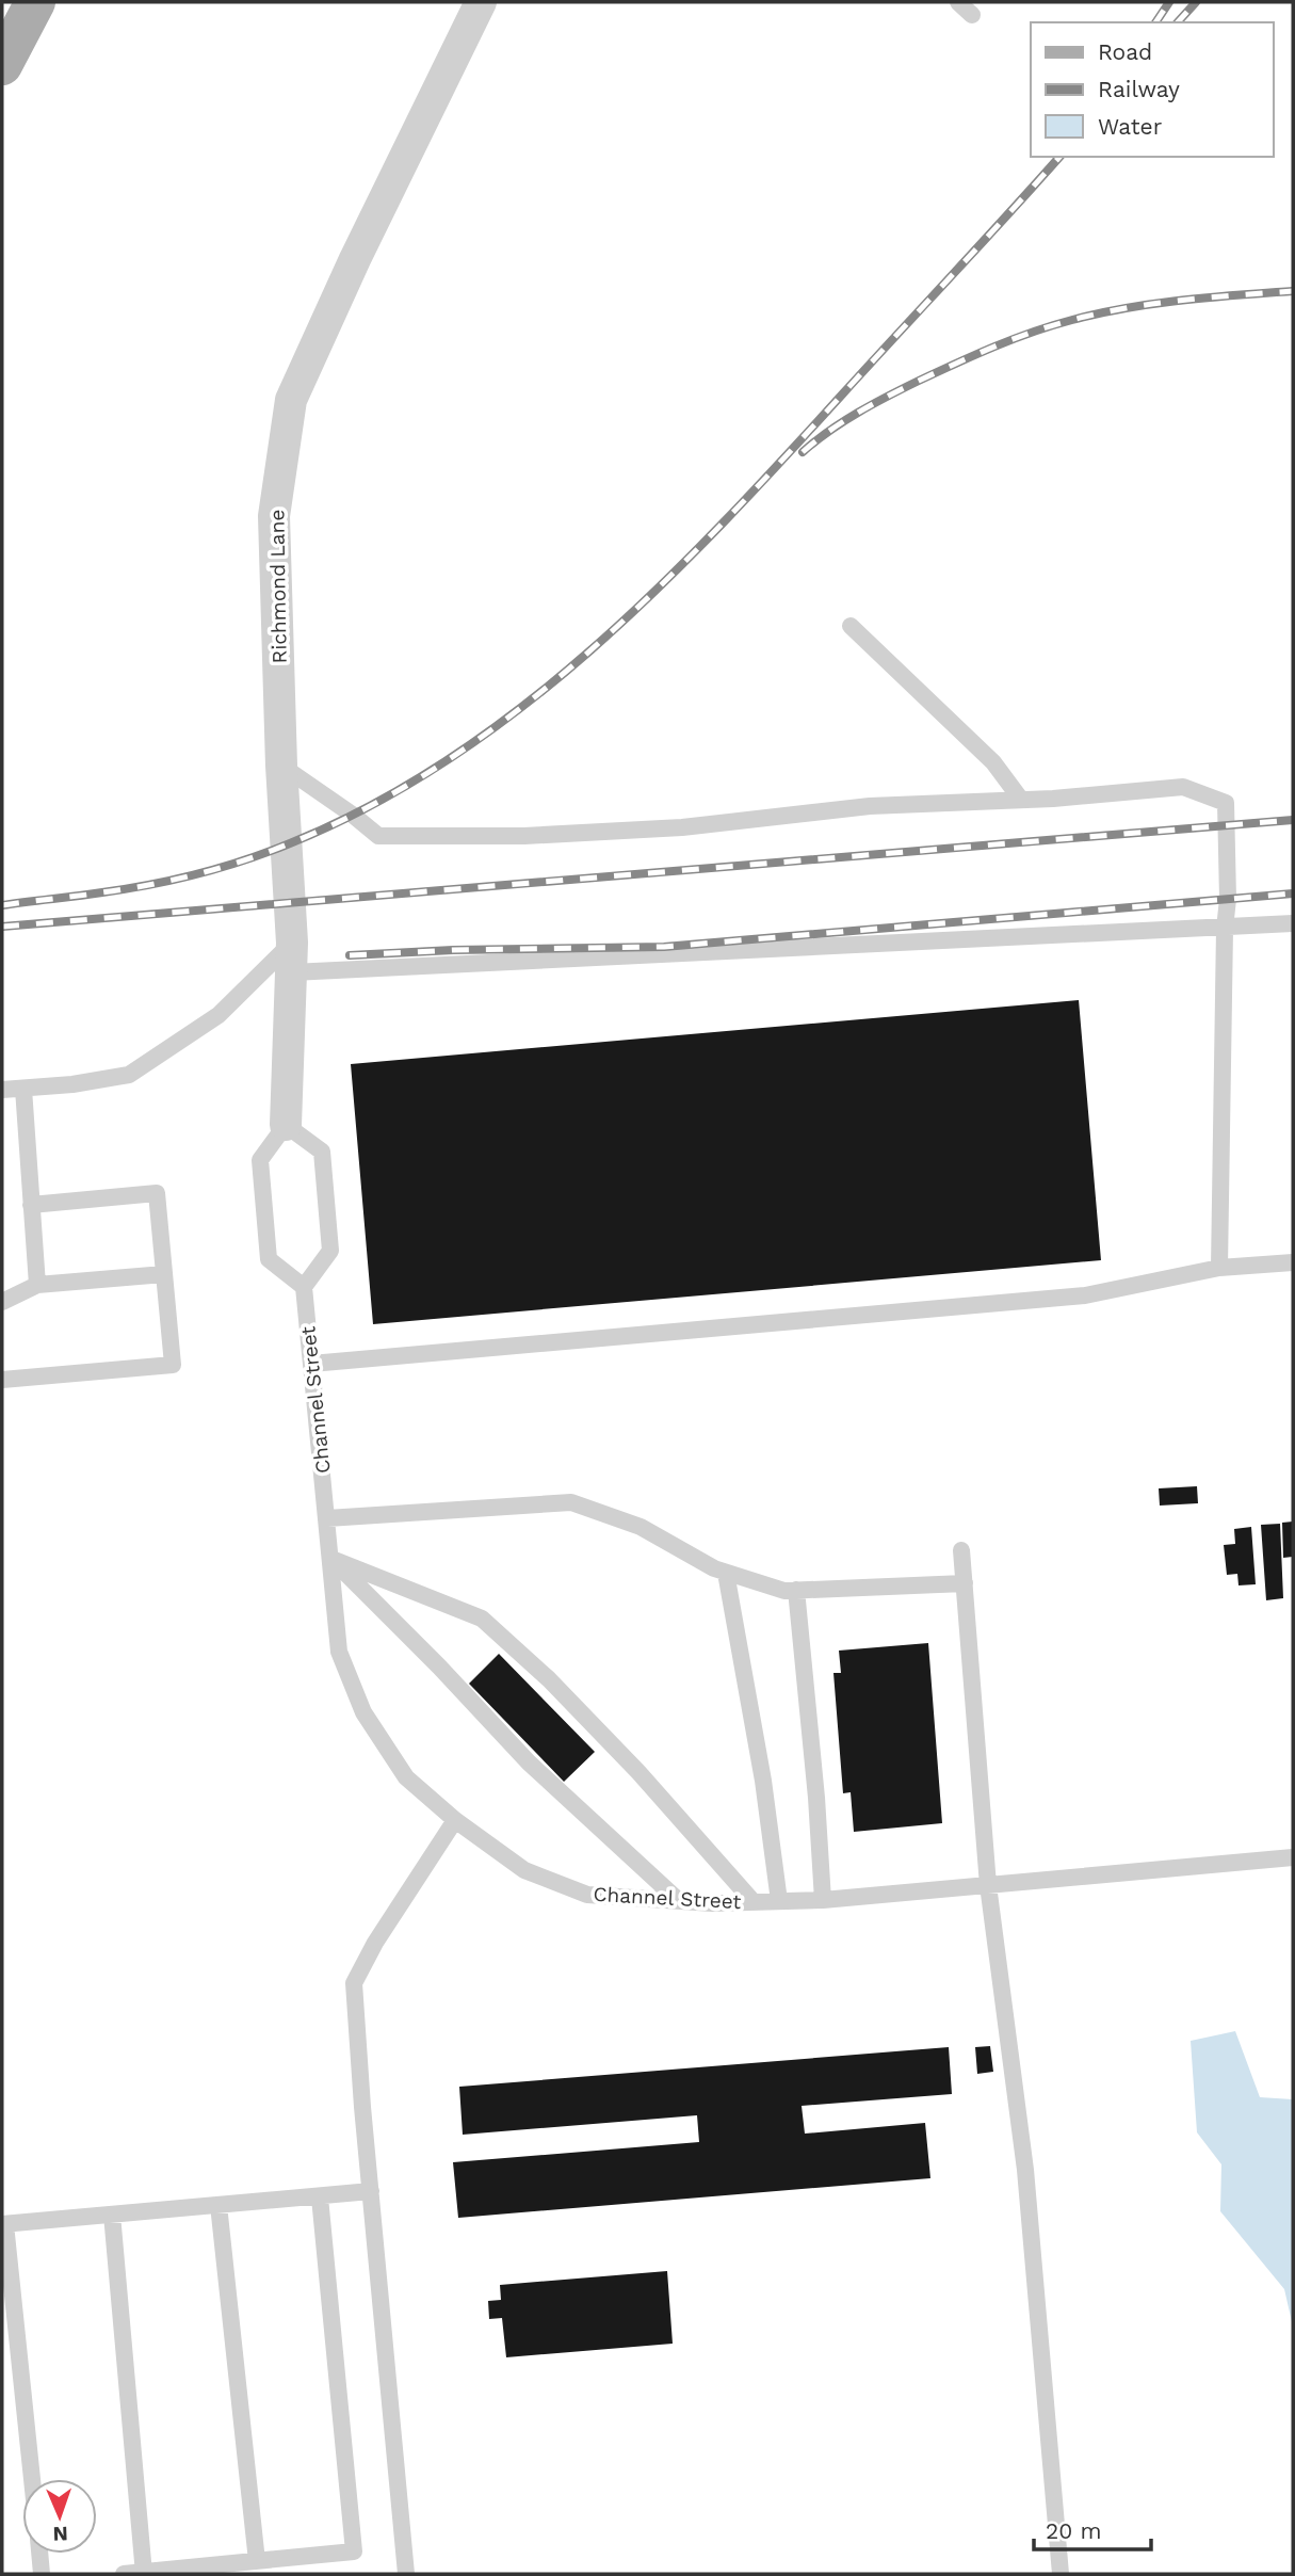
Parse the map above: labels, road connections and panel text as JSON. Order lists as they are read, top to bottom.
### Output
{
  "streets": {
    "street": ["Richmond Lane"],
    "lane": ["Channel Street"]
  },
  "legend": ["Road", "Railway", "Water"],
  "scale_bar": "20 m",
  "north": "bottom"
}
